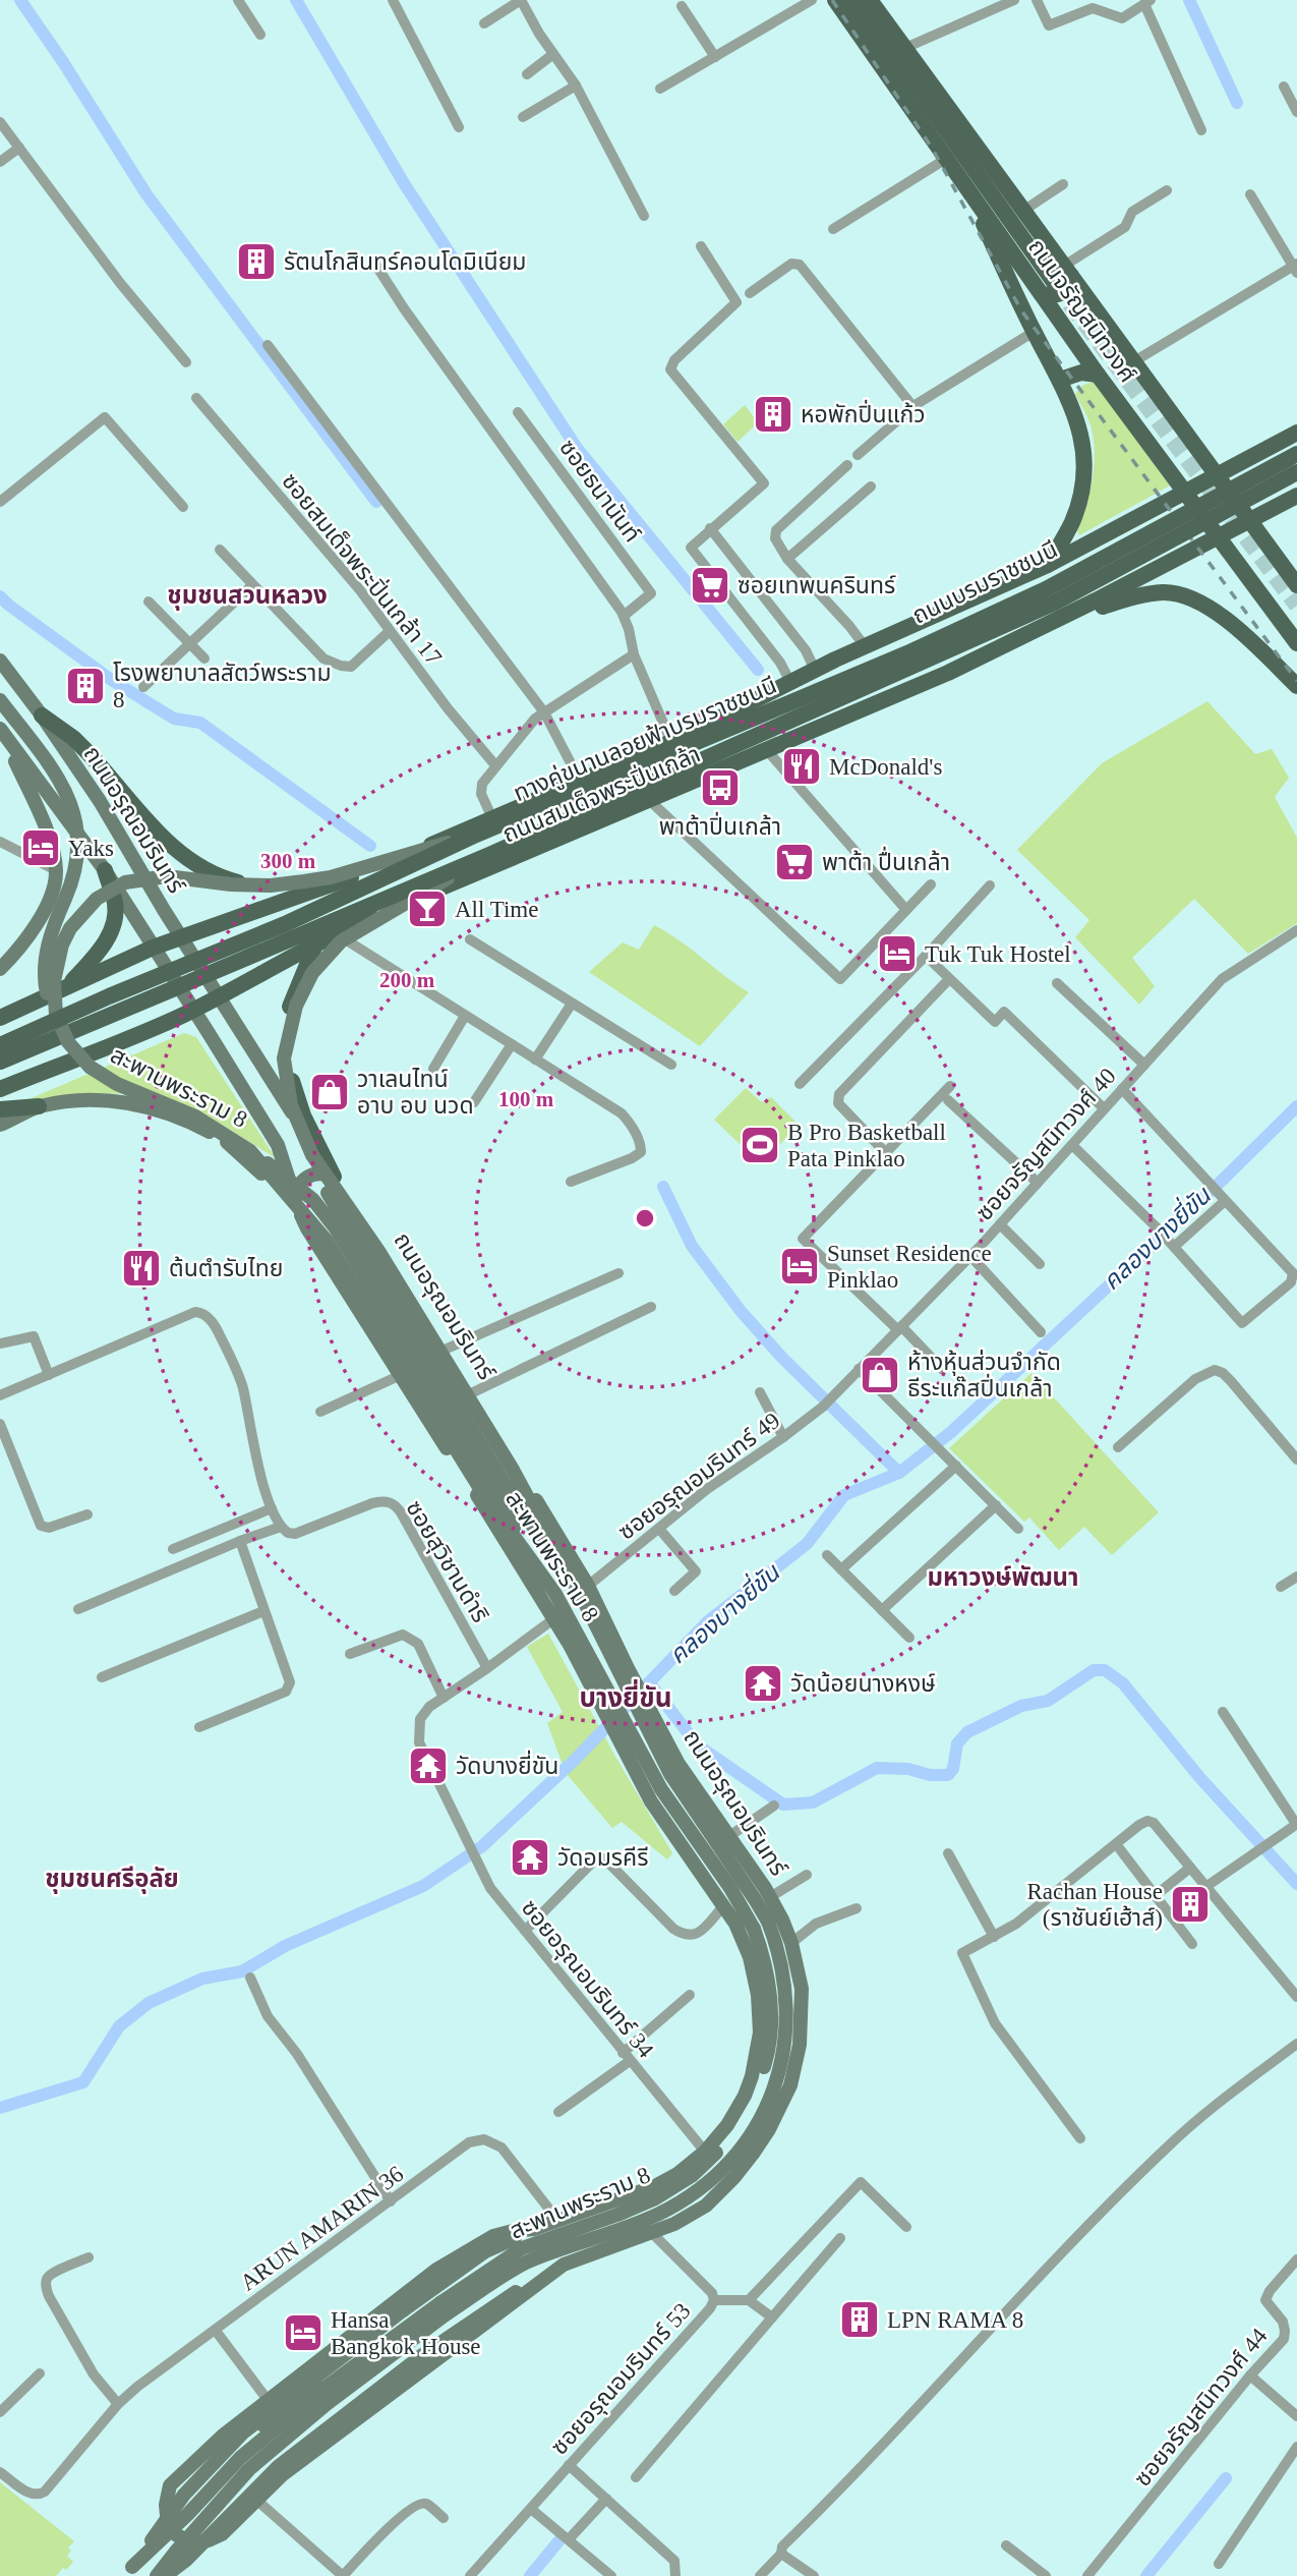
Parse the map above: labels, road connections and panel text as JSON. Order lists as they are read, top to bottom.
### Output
{
  "streets": {
    "main road": [
      "ถนนจรัญสนิทวงศ์",
      "ถนนบรมราชชนนี",
      "ทางคู่ขนานลอยฟ้าบรมราชชนนี",
      "ถนนสมเด็จพระปิ่นเกล้า",
      "ถนนอรุณอมรินทร์",
      "สะพานพระราม 8"
    ],
    "street": [
      "ซอยธนานันท์",
      "ซอยสมเด็จพระปิ่นเกล้า 17",
      "ซอยจรัญสนิทวงศ์ 40",
      "ซอยอรุณอมรินทร์ 49",
      "ซอยสุวิชานดำริ",
      "ซอยอรุณอมรินทร์ 34",
      "ARUN AMARIN 36",
      "ซอยอรุณอมรินทร์ 53",
      "ซอยจรัญสนิทวงศ์ 44"
    ]
  },
  "crossings": [
    ["ถนนจรัญสนิทวงศ์", "ถนนสมเด็จพระปิ่นเกล้า"],
    ["ถนนบรมราชชนนี", "ถนนสมเด็จพระปิ่นเกล้า"],
    ["ทางคู่ขนานลอยฟ้าบรมราชชนนี", "สะพานพระราม 8"],
    ["ถนนสมเด็จพระปิ่นเกล้า", "ถนนอรุณอมรินทร์"],
    ["ถนนอรุณอมรินทร์", "ซอยอรุณอมรินทร์ 49"],
    ["ถนนอรุณอมรินทร์", "ซอยอรุณอมรินทร์ 34"],
    ["ถนนอรุณอมรินทร์", "ARUN AMARIN 36"],
    ["ถนนอรุณอมรินทร์", "ซอยอรุณอมรินทร์ 53"],
    ["ซอยจรัญสนิทวงศ์ 40", "ซอยอรุณอมรินทร์ 49"]
  ],
  "districts": [
    "ชุมชนสวนหลวง",
    "มหาวงษ์พัฒนา",
    "บางยี่ขัน",
    "ชุมชนศรีอุลัย"
  ],
  "water": ["คลองบางยี่ขัน"],
  "places": {
    "building": [
      "รัตนโกสินทร์คอนโดมิเนียม",
      "หอพักปิ่นแก้ว",
      "โรงพยาบาลสัตว์พระราม 8",
      "Rachan House (ราชันย์เฮ้าส์)",
      "LPN RAMA 8"
    ],
    "supermarket": ["ซอยเทพนครินทร์", "พาต้า ปื่นเกล้า"],
    "restaurant": ["McDonald's", "ต้นตำรับไทย"],
    "bus stop": ["พาต้าปิ่นเกล้า"],
    "hotel": [
      "Yaks",
      "Tuk Tuk Hostel",
      "Sunset Residence Pinklao",
      "Hansa Bangkok House"
    ],
    "bar": ["All Time"],
    "shop": ["วาเลนไทน์ อาบ อบ นวด", "ห้างหุ้นส่วนจำกัด ธีระแก๊สปิ่นเกล้า"],
    "sports": ["B Pro Basketball Pata Pinklao"],
    "temple": ["วัดน้อยนางหงษ์", "วัดบางยี่ขัน", "วัดอมรคีรี"]
  },
  "rings": ["300 m", "200 m", "100 m"]
}
